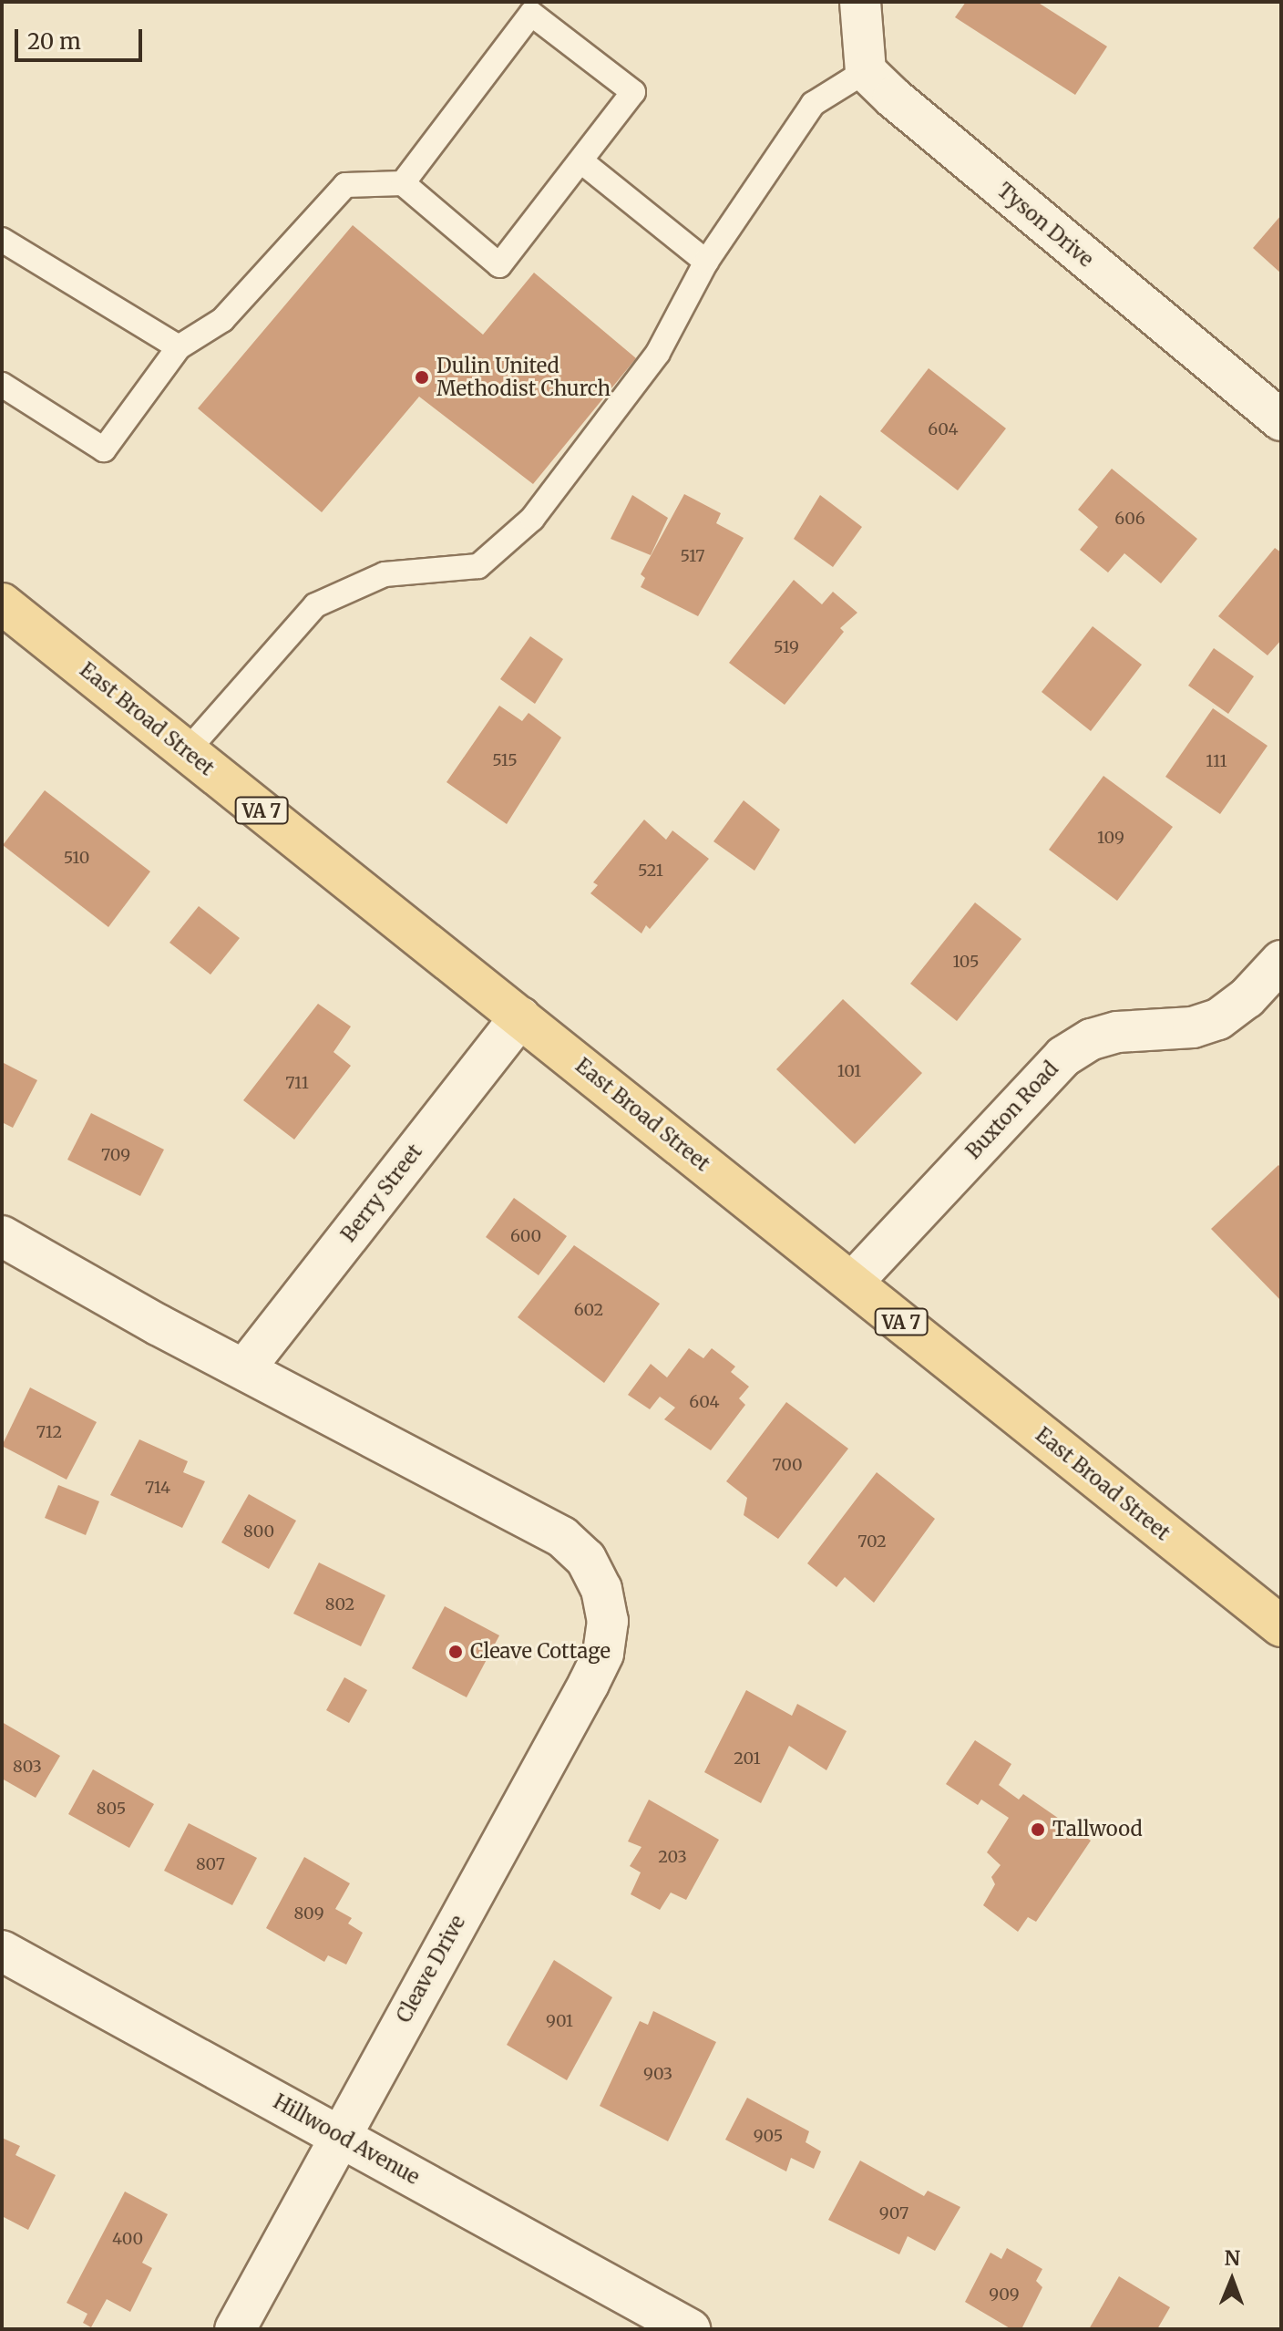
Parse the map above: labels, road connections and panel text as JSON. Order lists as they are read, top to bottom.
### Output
{
  "streets": {
    "main road": ["East Broad Street", "VA 7"],
    "street": [
      "Tyson Drive",
      "Buxton Road",
      "Berry Street",
      "Cleave Drive",
      "Hillwood Avenue"
    ]
  },
  "crossings": [
    ["East Broad Street", "Buxton Road"],
    ["East Broad Street", "Berry Street"],
    ["Berry Street", "Cleave Drive"],
    ["Cleave Drive", "Hillwood Avenue"]
  ],
  "places": ["Dulin United Methodist Church", "Cleave Cottage", "Tallwood"],
  "house_numbers": [
    "604",
    "606",
    "517",
    "519",
    "515",
    "111",
    "109",
    "510",
    "521",
    "105",
    "101",
    "711",
    "709",
    "600",
    "602",
    "604",
    "712",
    "700",
    "714",
    "800",
    "702",
    "802",
    "201",
    "803",
    "805",
    "203",
    "807",
    "809",
    "901",
    "903",
    "905",
    "907",
    "400",
    "909"
  ],
  "scale_bar": "20 m",
  "north": "top"
}
